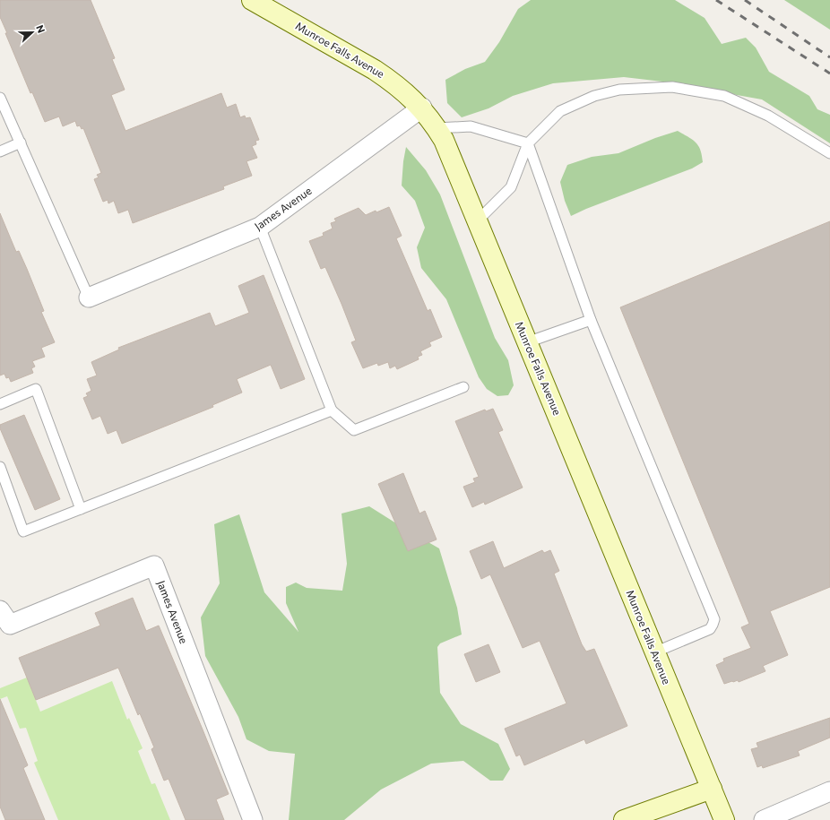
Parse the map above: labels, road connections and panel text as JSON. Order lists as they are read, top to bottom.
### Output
{
  "streets": {
    "street": ["Munroe Falls Avenue", "James Avenue"]
  },
  "crossings": [
    ["Munroe Falls Avenue", "James Avenue"]
  ],
  "north": "right"
}
